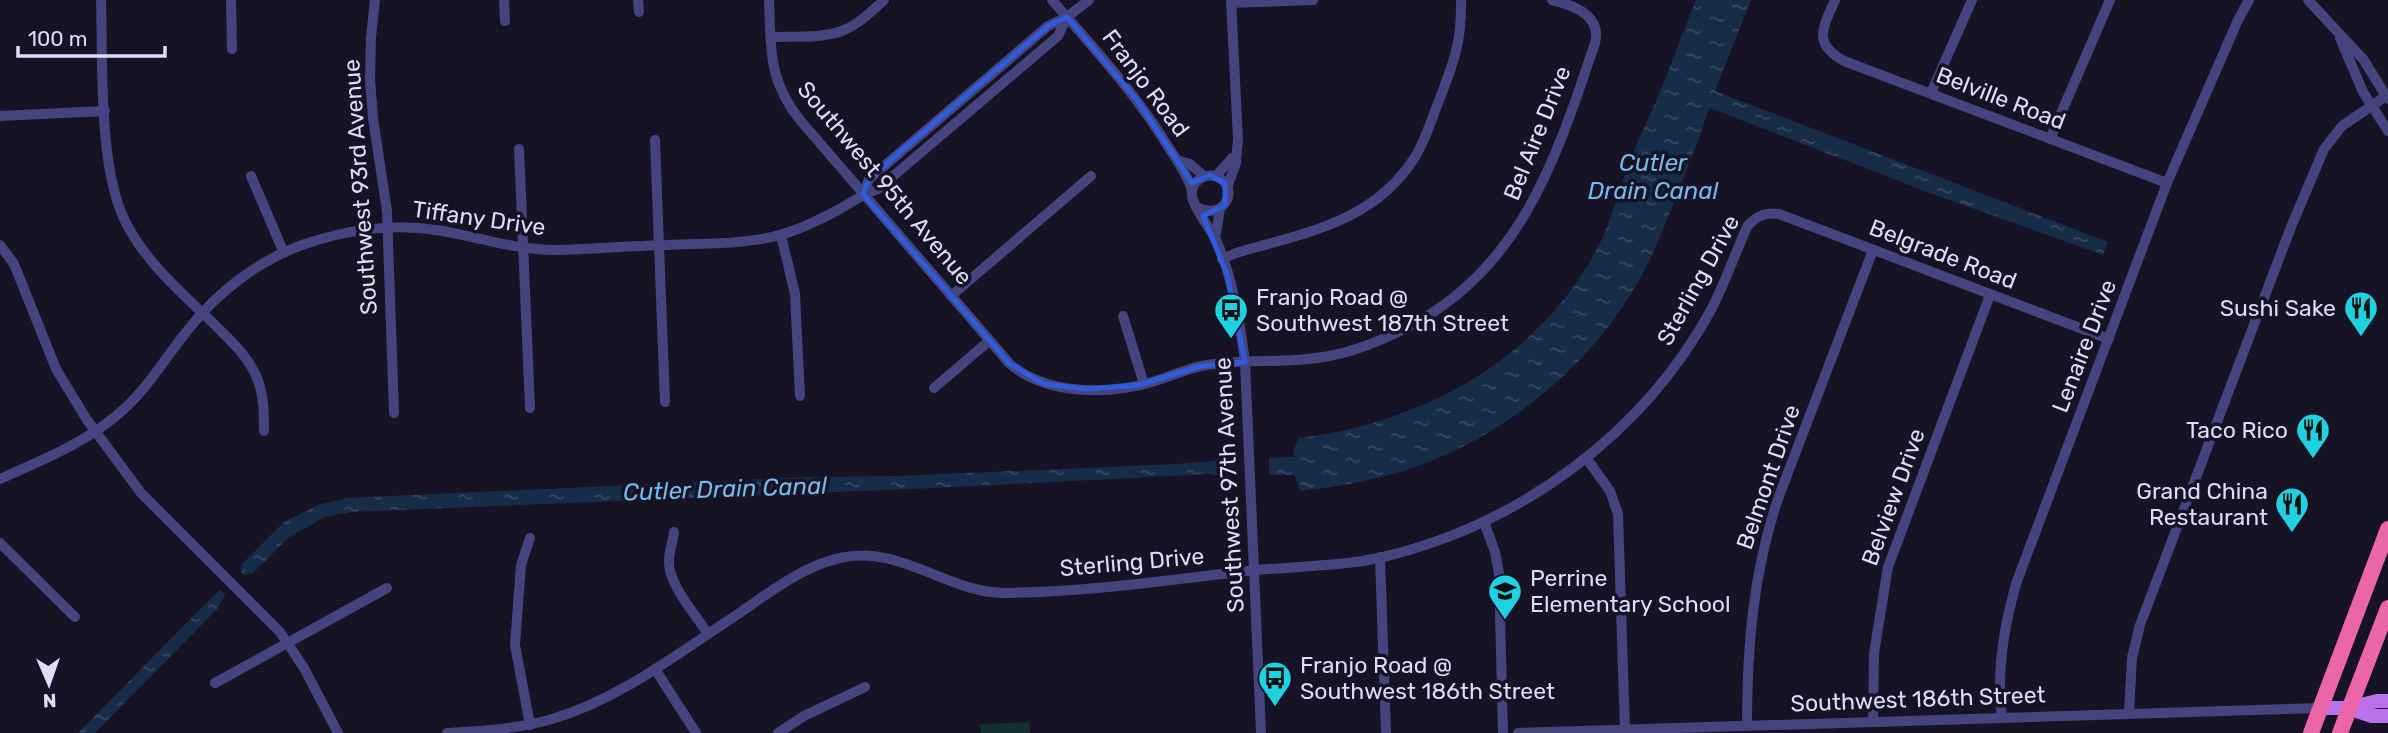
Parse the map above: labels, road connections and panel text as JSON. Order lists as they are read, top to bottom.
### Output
{
  "streets": {
    "street": [
      "Franjo Road",
      "Belville Road",
      "Bel Aire Drive",
      "Southwest 95th Avenue",
      "Southwest 93rd Avenue",
      "Tiffany Drive",
      "Belgrade Road",
      "Sterling Drive",
      "Lenaire Drive",
      "Belmont Drive",
      "Southwest 97th Avenue",
      "Belview Drive",
      "Southwest 186th Street"
    ]
  },
  "crossings": [
    ["Franjo Road", "Tiffany Drive"],
    ["Franjo Road", "Southwest 97th Avenue"],
    ["Belville Road", "Lenaire Drive"],
    ["Bel Aire Drive", "Southwest 95th Avenue"],
    ["Bel Aire Drive", "Southwest 97th Avenue"],
    ["Southwest 95th Avenue", "Tiffany Drive"],
    ["Southwest 93rd Avenue", "Tiffany Drive"],
    ["Belgrade Road", "Sterling Drive"],
    ["Belgrade Road", "Lenaire Drive"],
    ["Belgrade Road", "Belmont Drive"],
    ["Belgrade Road", "Belview Drive"],
    ["Sterling Drive", "Southwest 97th Avenue"],
    ["Lenaire Drive", "Southwest 186th Street"],
    ["Belmont Drive", "Southwest 186th Street"],
    ["Belview Drive", "Southwest 186th Street"]
  ],
  "water": ["Cutler Drain Canal"],
  "places": {
    "restaurant": ["Sushi Sake", "Taco Rico", "Grand China Restaurant"],
    "bus stop": ["Franjo Road @ Southwest 187th Street", "Franjo Road @ Southwest 186th Street"],
    "school or university": ["Perrine Elementary School"]
  },
  "scale_bar": "100 m",
  "north": "bottom"
}
